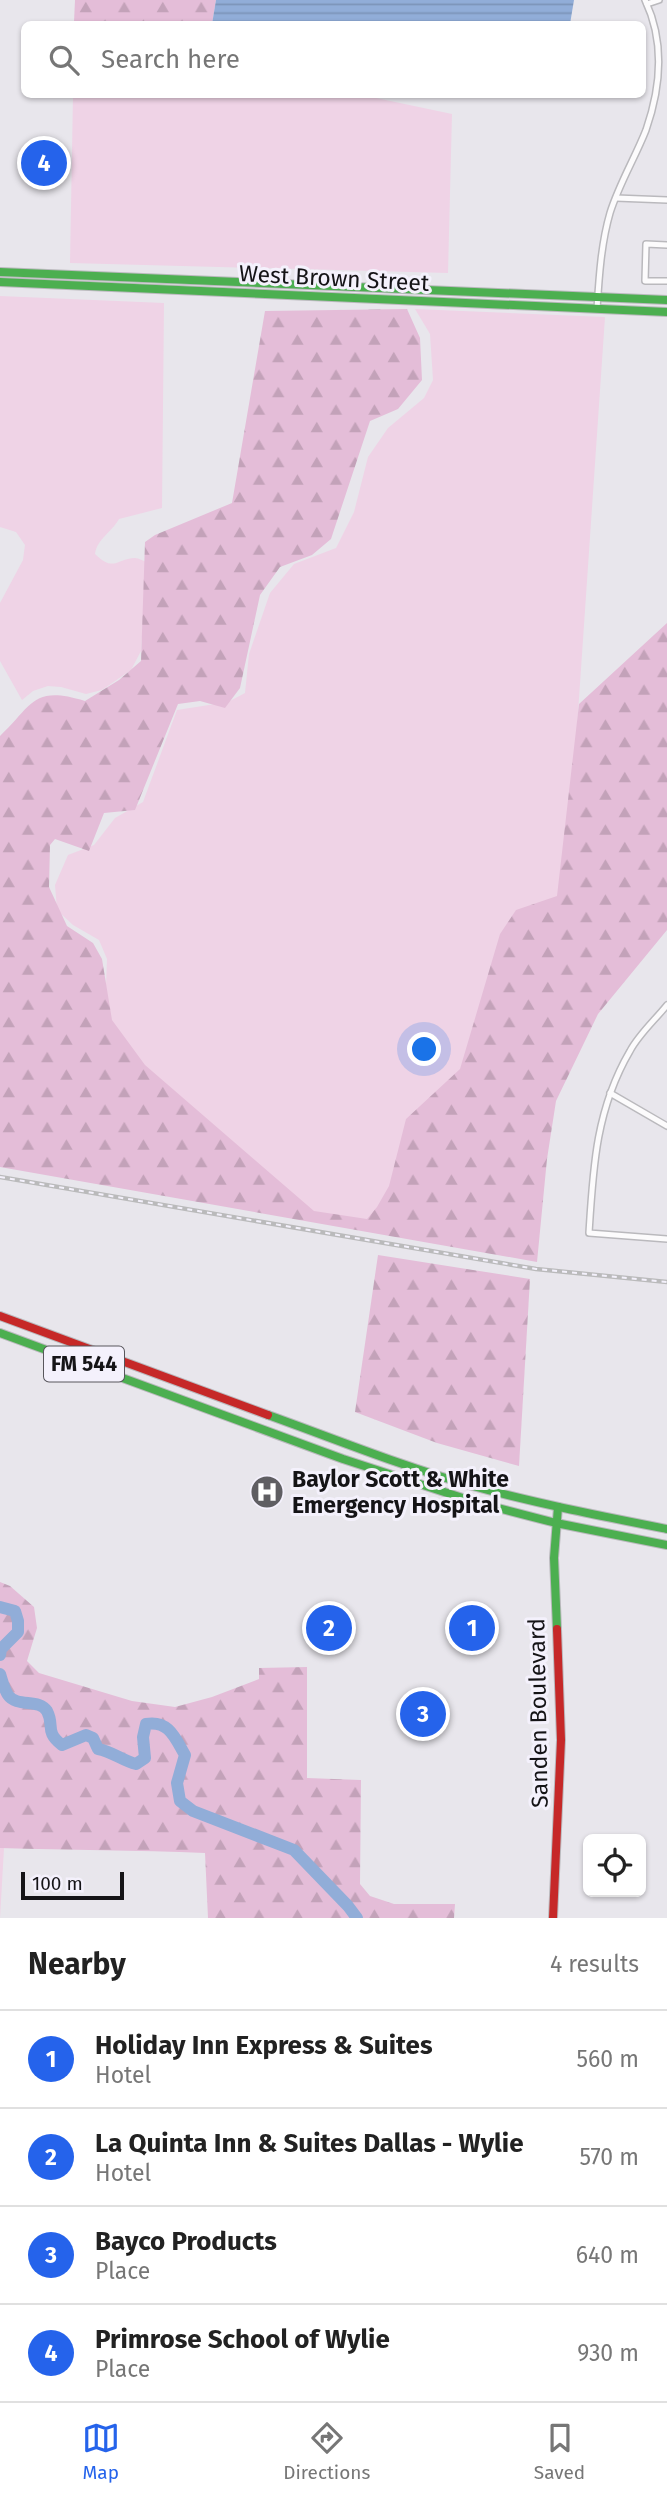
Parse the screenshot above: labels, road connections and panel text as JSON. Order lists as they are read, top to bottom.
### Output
{
  "streets": {
    "main road": ["West Brown Street", "FM 544", "Sanden Boulevard"]
  },
  "crossings": [
    ["FM 544", "Sanden Boulevard"]
  ],
  "places": {
    "hospital": ["Baylor Scott & White Emergency Hospital"]
  },
  "scale_bar": "100 m",
  "page": {
    "search": "Search here",
    "pins": [
      "4",
      "1",
      "2",
      "3"
    ],
    "scale": "100 m",
    "heading": ["Nearby", "4 results"],
    "list": [
      {
        "mark": "1",
        "name": "Holiday Inn Express & Suites",
        "note": "Hotel",
        "value": "560 m"
      },
      {
        "mark": "2",
        "name": "La Quinta Inn & Suites Dallas - Wylie",
        "note": "Hotel",
        "value": "570 m"
      },
      {
        "mark": "3",
        "name": "Bayco Products",
        "note": "Place",
        "value": "640 m"
      },
      {
        "mark": "4",
        "name": "Primrose School of Wylie",
        "note": "Place",
        "value": "930 m"
      }
    ],
    "nav": ["Map", "Directions", "Saved"]
  }
}
